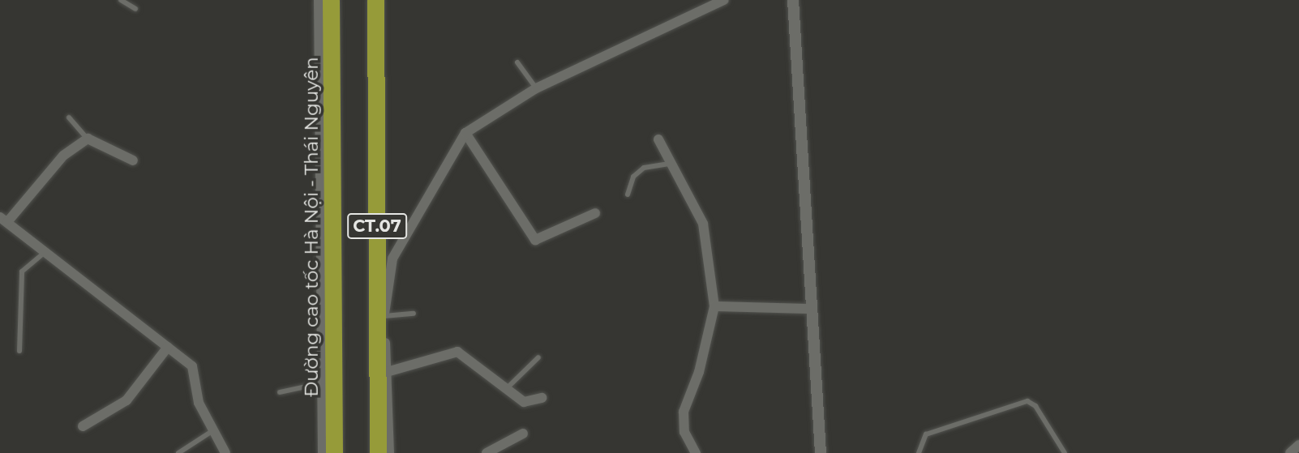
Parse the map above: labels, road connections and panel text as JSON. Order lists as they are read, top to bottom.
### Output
{
  "streets": {
    "highway": ["CT.07", "Đường cao tốc Hà Nội - Thái Nguyên"]
  }
}
